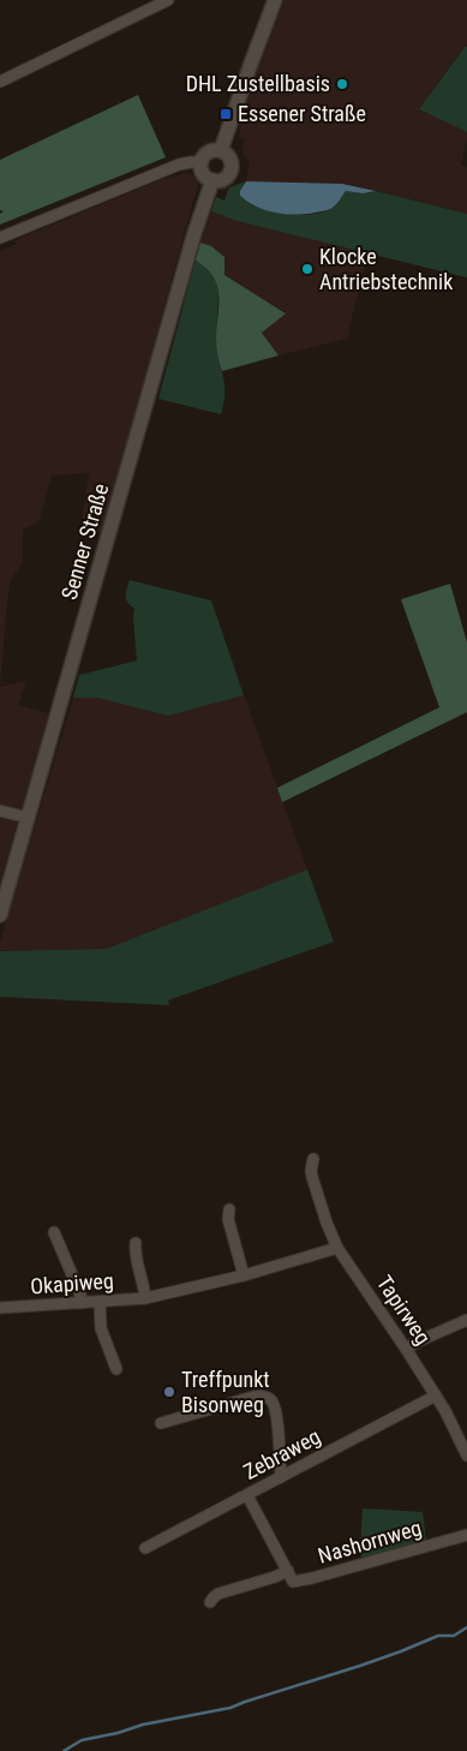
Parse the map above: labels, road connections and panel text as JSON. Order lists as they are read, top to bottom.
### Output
{
  "streets": {
    "street": [
      "Senner Straße",
      "Okapiweg",
      "Tapirweg",
      "Zebraweg",
      "Nashornweg"
    ]
  },
  "crossings": [
    ["Okapiweg", "Tapirweg"],
    ["Tapirweg", "Zebraweg"]
  ],
  "places": {
    "other": ["DHL Zustellbasis", "Klocke Antriebstechnik", "Treffpunkt Bisonweg"],
    "transit": ["Essener Straße"]
  }
}
